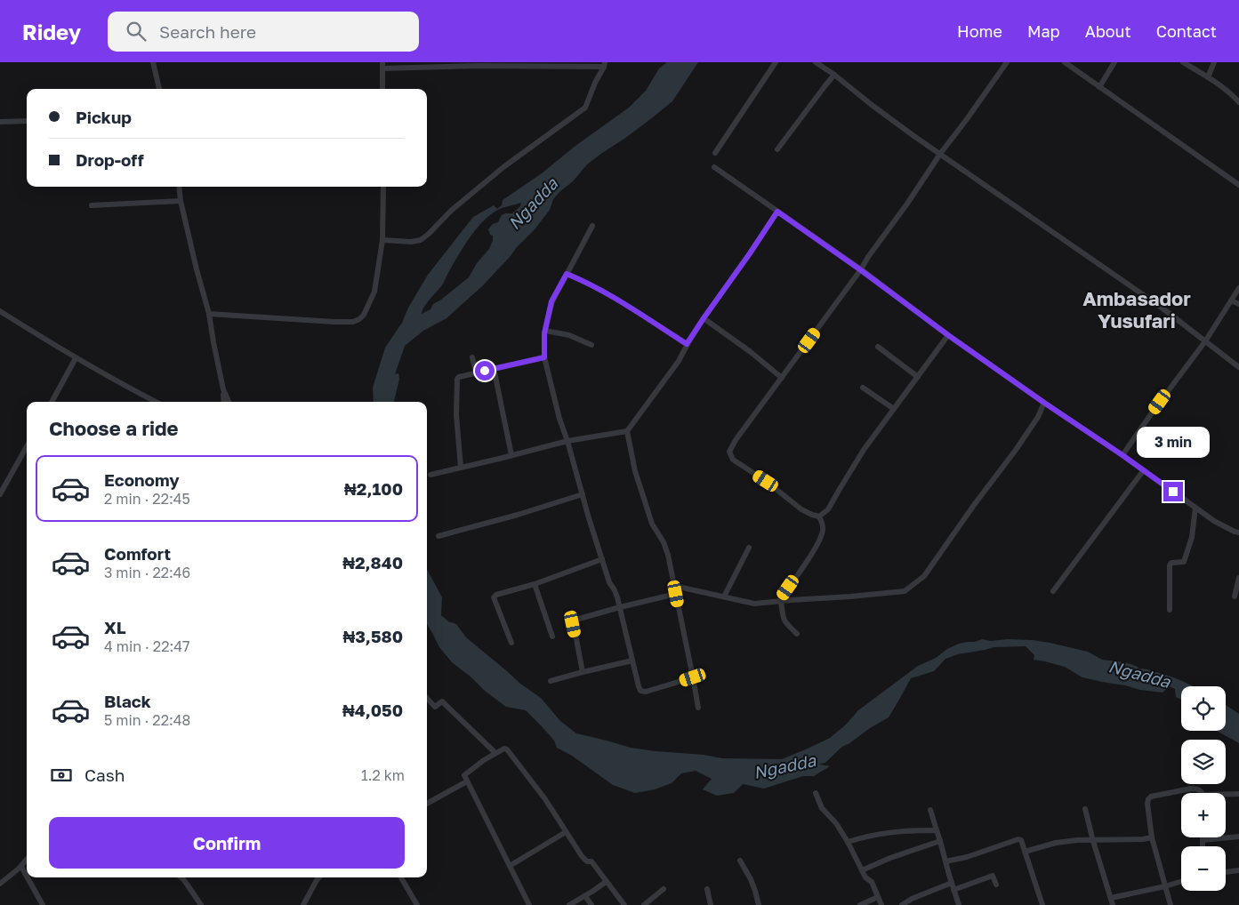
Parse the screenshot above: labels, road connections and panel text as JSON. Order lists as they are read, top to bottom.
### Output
{
  "districts": ["Ambasador Yusufari"],
  "water": ["Ngadda"],
  "page": {
    "header": "Ridey",
    "search": "Search here",
    "nav": [
      "Home",
      "Map",
      "About",
      "Contact"
    ],
    "banner": ["Pickup", "Drop-off"],
    "heading": "Choose a ride",
    "bubble": "3 min",
    "list": [
      {
        "name": "Economy",
        "note": "2 min · 22:45",
        "value": "₦2,100"
      },
      {
        "name": "Comfort",
        "note": "3 min · 22:46",
        "value": "₦2,840"
      },
      {
        "name": "XL",
        "note": "4 min · 22:47",
        "value": "₦3,580"
      },
      {
        "name": "Black",
        "note": "5 min · 22:48",
        "value": "₦4,050"
      }
    ],
    "map_buttons": ["+", "−"],
    "pay": ["Cash", "1.2 km"],
    "buttons": "Confirm"
  }
}
